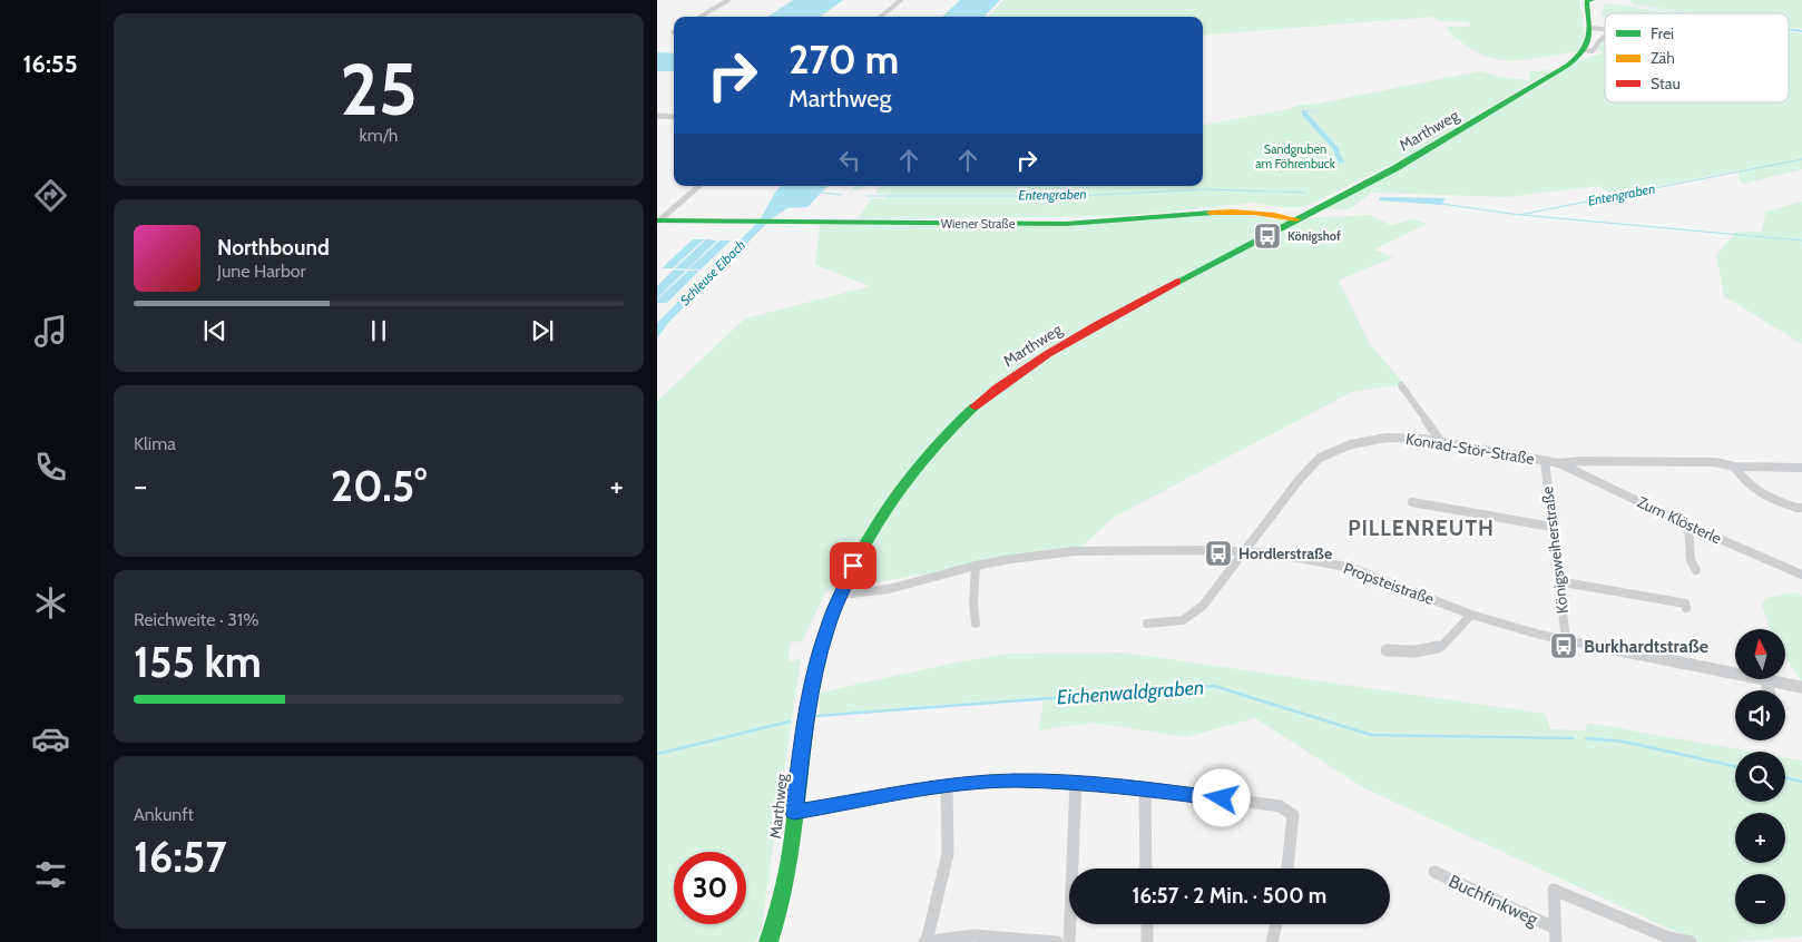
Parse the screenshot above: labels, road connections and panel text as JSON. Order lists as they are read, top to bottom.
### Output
{
  "streets": {
    "main road": ["Marthweg", "Wiener Straße"],
    "street": [
      "Konrad-Stör-Straße",
      "Zum Klösterle",
      "Königsweiherstraße",
      "Propsteistraße",
      "Buchfinkweg"
    ]
  },
  "crossings": [
    ["Marthweg", "Wiener Straße"],
    ["Marthweg", "Propsteistraße"],
    ["Konrad-Stör-Straße", "Zum Klösterle"],
    ["Konrad-Stör-Straße", "Königsweiherstraße"],
    ["Konrad-Stör-Straße", "Propsteistraße"],
    ["Zum Klösterle", "Königsweiherstraße"],
    ["Königsweiherstraße", "Propsteistraße"]
  ],
  "districts": ["PILLENREUTH"],
  "water": ["Entengraben", "Schleuse Eibach", "Eichenwaldgraben"],
  "parks": ["Sandgruben am Föhrenbuck"],
  "places": {
    "bus stop": ["Königshof", "Hordlerstraße", "Burkhardtstraße"]
  },
  "legend": ["Frei", "Zäh", "Stau"],
  "north": "top",
  "page": {
    "tabs": "16:55",
    "tile": [
      ["25", "km/h"],
      "Klima",
      ["Reichweite · 31%", "155 km"],
      ["Ankunft", "16:57"]
    ],
    "turn": ["270 m", "Marthweg"],
    "song": ["Northbound", "June Harbor"],
    "heat": ["−", "20.5°", "+"],
    "map_buttons": ["+", "−"],
    "limit": "30",
    "trip": "16:57 · 2 Min. · 500 m"
  }
}
